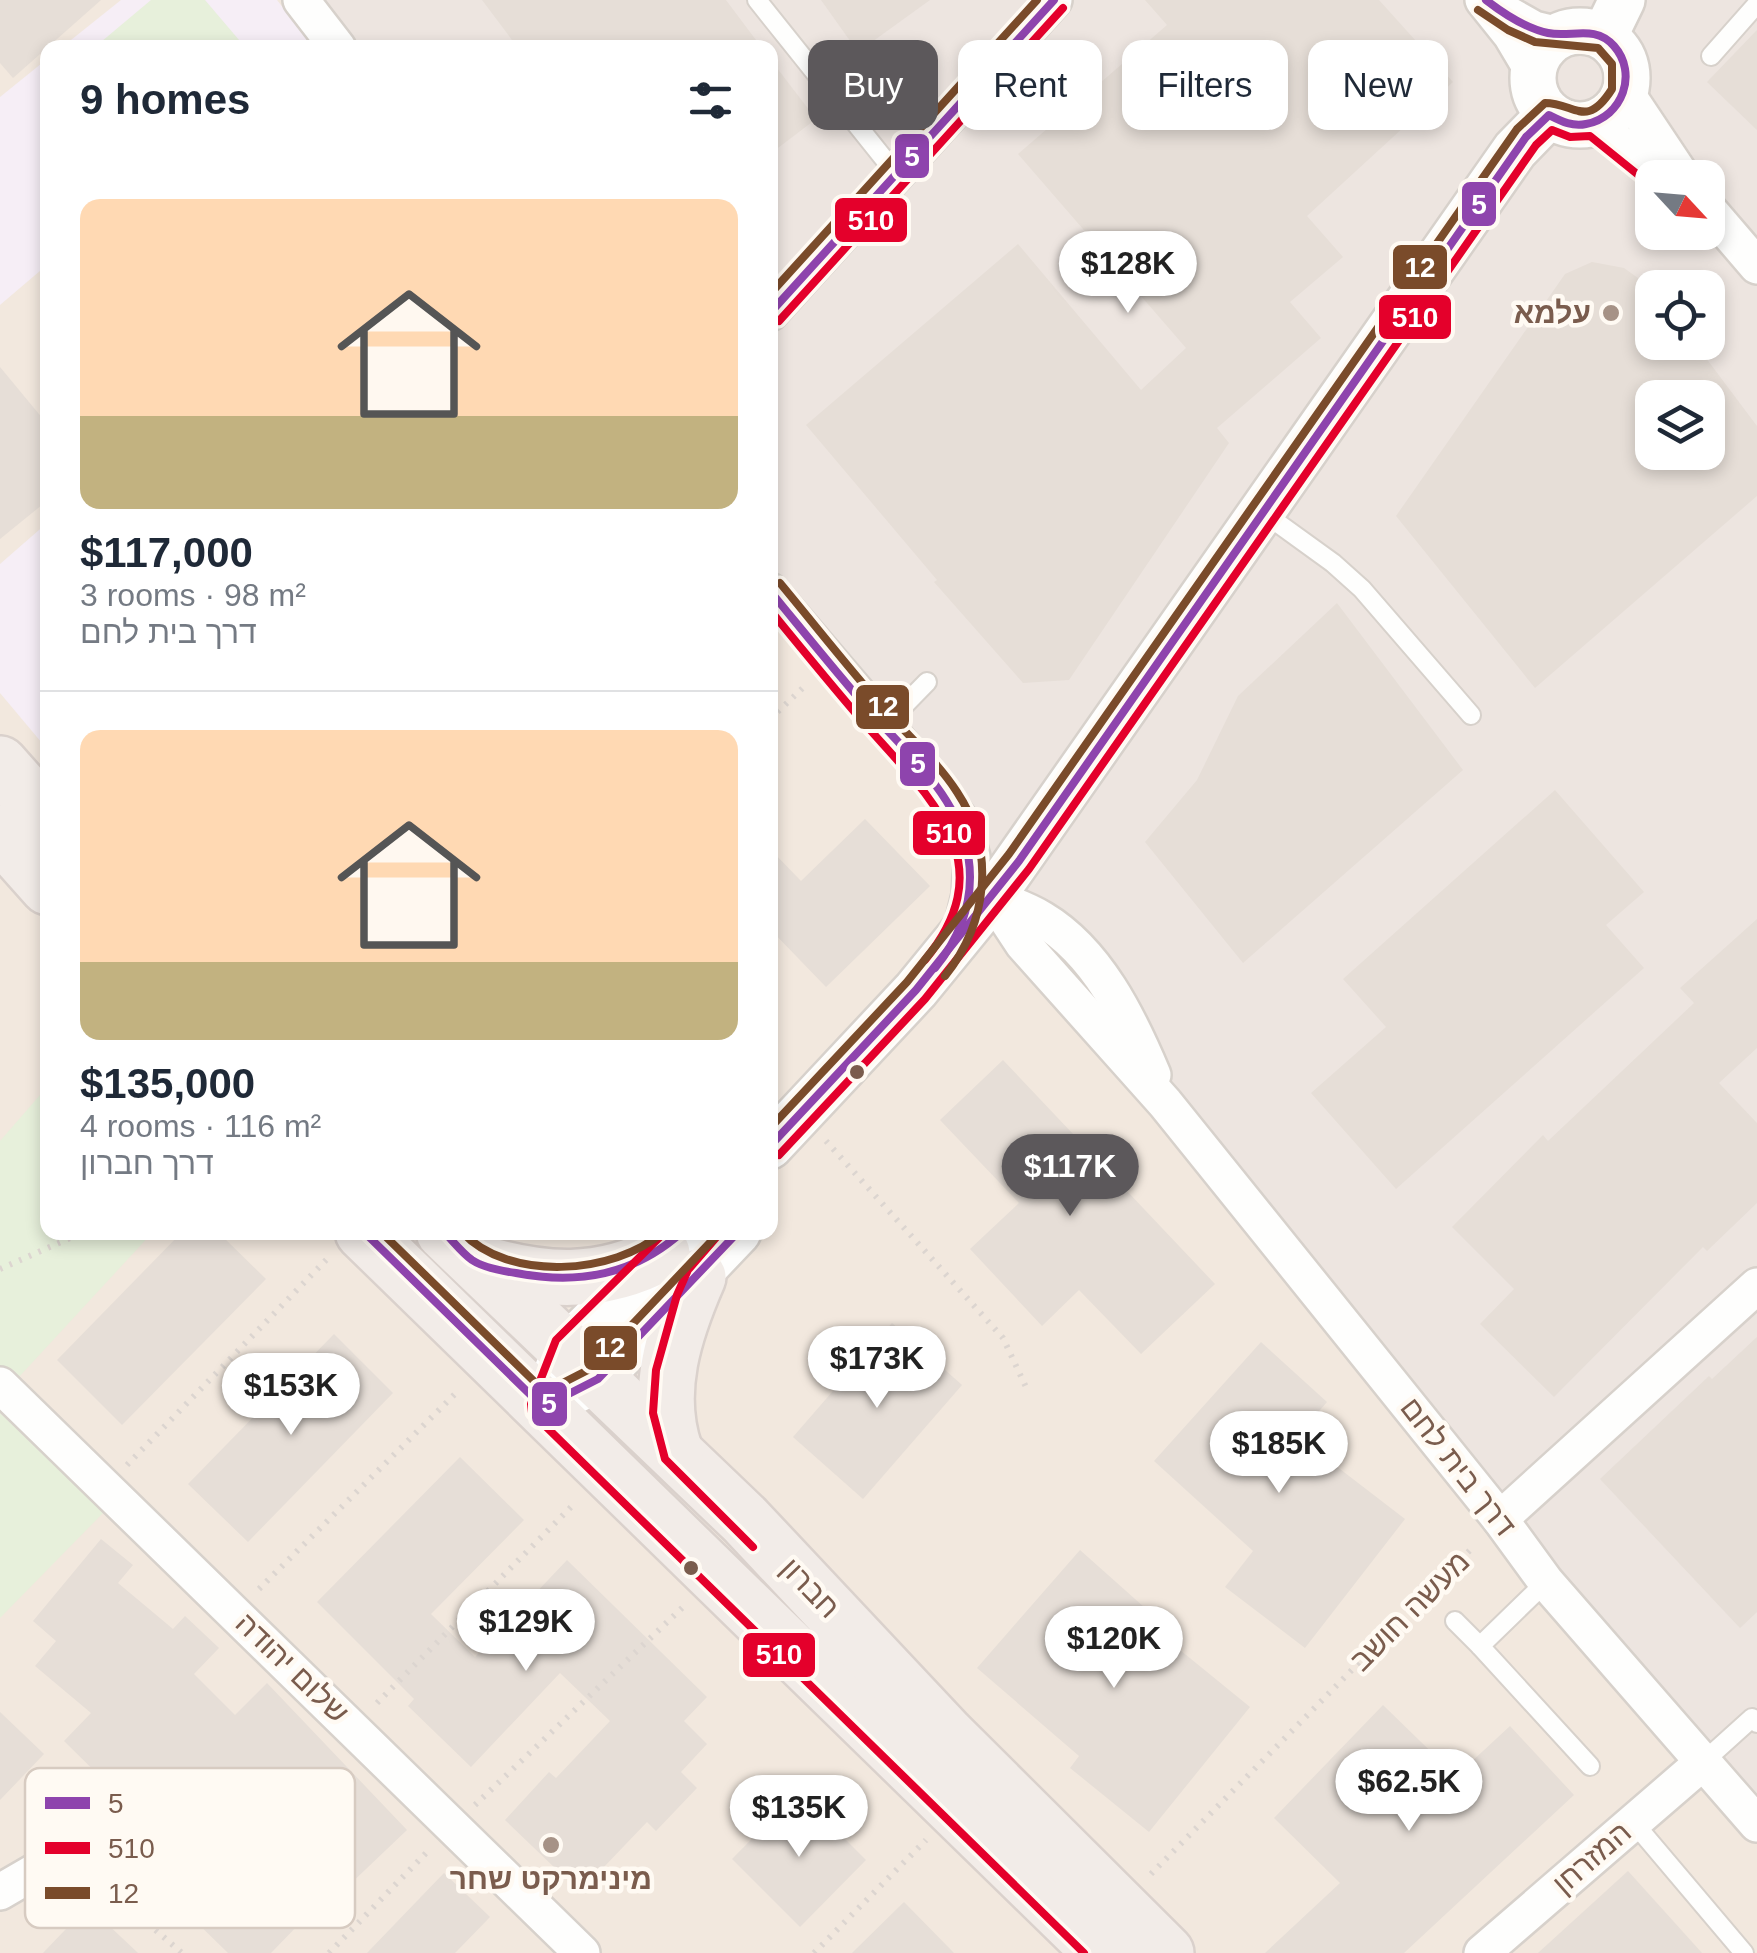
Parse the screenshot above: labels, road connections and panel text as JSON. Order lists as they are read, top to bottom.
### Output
{
  "streets": {
    "highway": ["חברון"],
    "street": ["דרך בית לחם", "שלום יהודה", "המזרחן"],
    "path": ["מעשה חושב"]
  },
  "crossings": [
    ["דרך בית לחם", "מעשה חושב"],
    ["דרך בית לחם", "המזרחן"],
    ["חברון", "מעשה חושב"]
  ],
  "places": ["עלמא", "מינימרקט שחר"],
  "lines": ["transit line 5", "transit line 12", "transit line 510"],
  "legend": ["5", "510", "12"],
  "north": "bottom right",
  "page": {
    "chip": [
      "Buy",
      "Rent",
      "Filters",
      "New"
    ],
    "heading": "9 homes",
    "list": [
      {
        "name": "$117,000",
        "note": "3 rooms · 98 m² · דרך בית לחם"
      },
      {
        "name": "$135,000",
        "note": "4 rooms · 116 m² · דרך חברון"
      }
    ],
    "price": [
      "$128K",
      "$117K",
      "$173K",
      "$153K",
      "$185K",
      "$129K",
      "$120K",
      "$62.5K",
      "$135K"
    ]
  }
}
